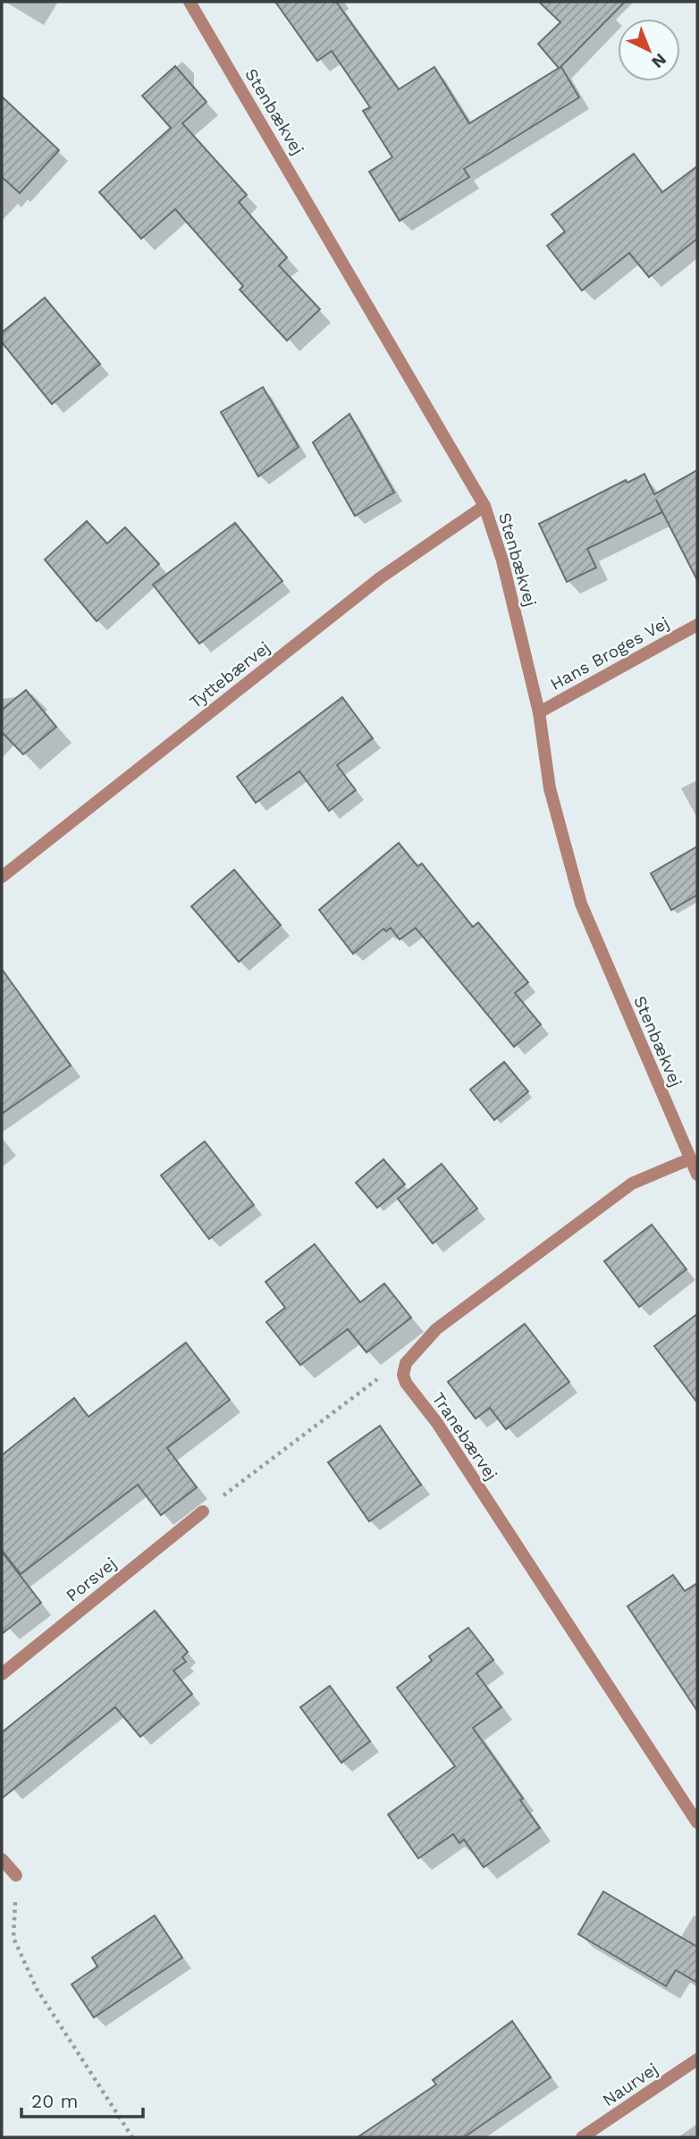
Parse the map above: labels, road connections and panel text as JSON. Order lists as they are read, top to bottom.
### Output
{
  "streets": {
    "street": [
      "Stenbækvej",
      "Hans Broges Vej",
      "Tyttebærvej",
      "Tranebærvej",
      "Porsvej",
      "Naurvej"
    ]
  },
  "crossings": [
    ["Stenbækvej", "Hans Broges Vej"],
    ["Stenbækvej", "Tyttebærvej"]
  ],
  "scale_bar": "20 m",
  "north": "bottom right"
}
